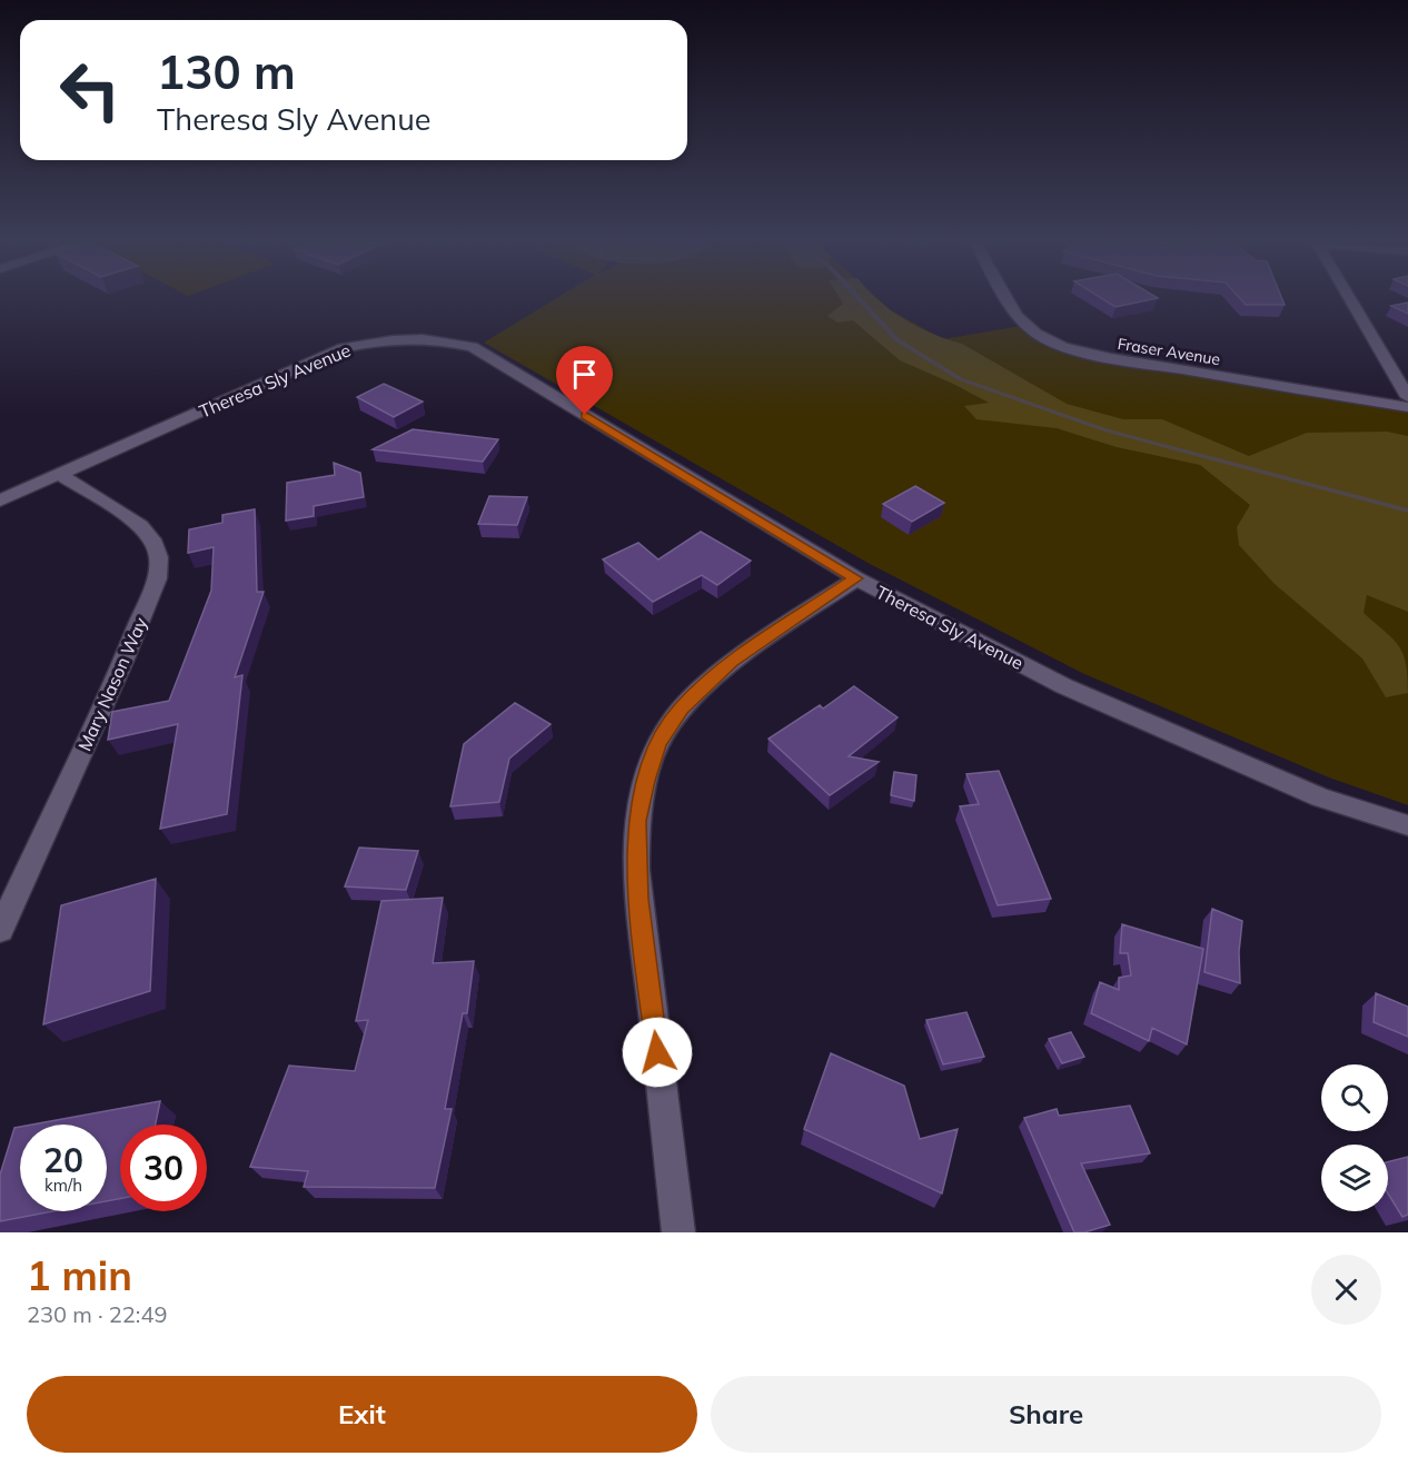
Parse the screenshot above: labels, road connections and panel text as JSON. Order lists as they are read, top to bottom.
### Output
{
  "streets": {
    "street": ["Fraser Avenue", "Theresa Sly Avenue", "Mary Nason Way"]
  },
  "crossings": [
    ["Theresa Sly Avenue", "Mary Nason Way"]
  ],
  "page": {
    "turn": ["130 m", "Theresa Sly Avenue"],
    "speed": "20 km/h",
    "limit": "30",
    "heading": ["1 min", "230 m · 22:49"],
    "buttons": ["Exit", "Share"]
  }
}
